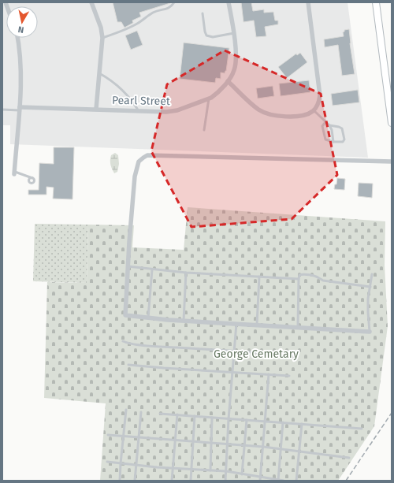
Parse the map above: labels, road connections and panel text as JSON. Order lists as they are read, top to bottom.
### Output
{
  "streets": {
    "street": ["Pearl Street"]
  },
  "parks": ["George Cemetary"],
  "north": "bottom"
}
